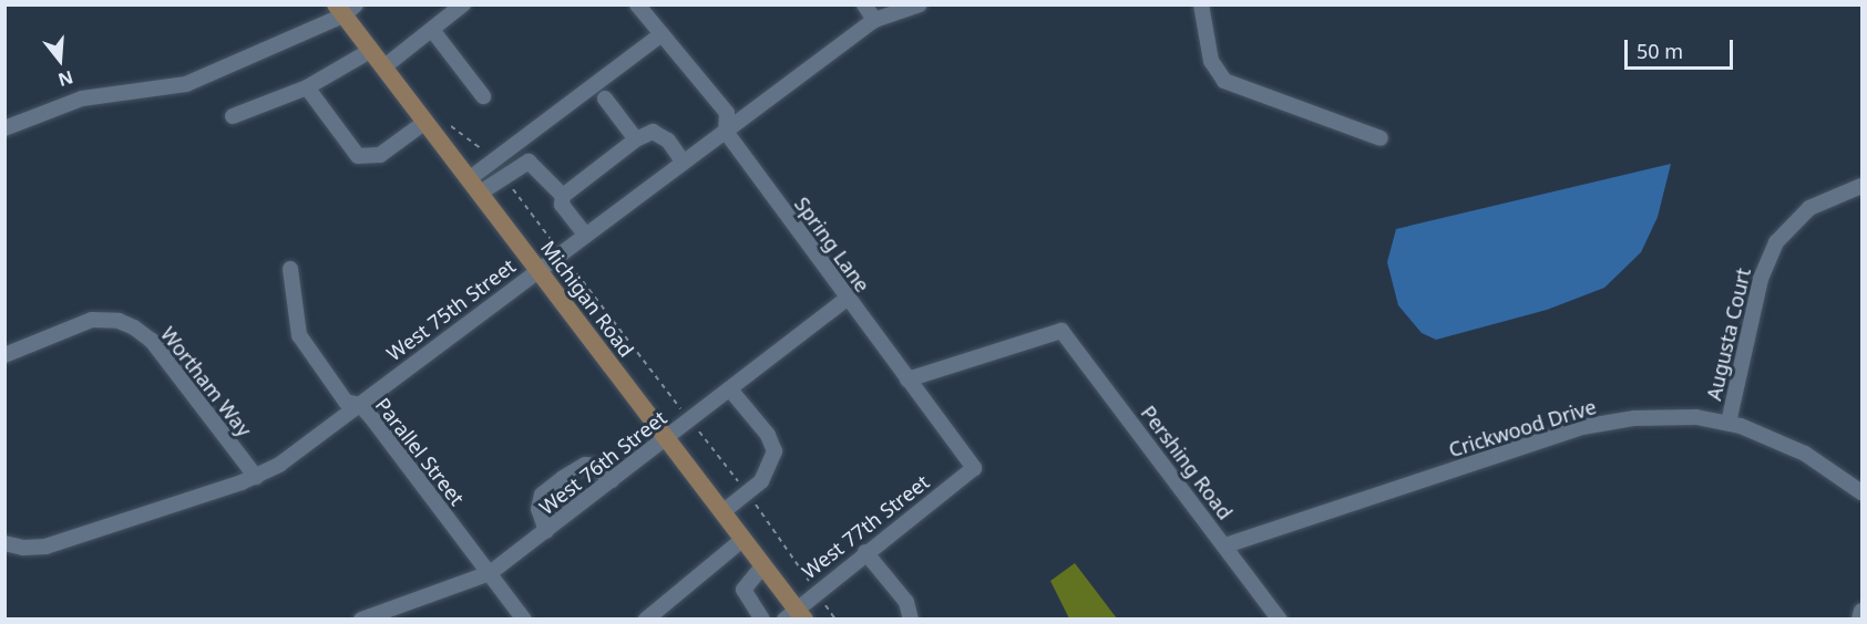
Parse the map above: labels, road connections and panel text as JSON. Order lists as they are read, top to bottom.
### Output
{
  "streets": {
    "main road": ["Michigan Road"],
    "street": [
      "Spring Lane",
      "West 75th Street",
      "Augusta Court",
      "Wortham Way",
      "Crickwood Drive",
      "Parallel Street",
      "West 76th Street",
      "Pershing Road",
      "West 77th Street"
    ]
  },
  "crossings": [
    ["Spring Lane", "West 75th Street"],
    ["Spring Lane", "West 76th Street"],
    ["Spring Lane", "Pershing Road"],
    ["Spring Lane", "West 77th Street"],
    ["Michigan Road", "West 75th Street"],
    ["Michigan Road", "West 76th Street"],
    ["Michigan Road", "West 77th Street"],
    ["West 75th Street", "Wortham Way"],
    ["West 75th Street", "Parallel Street"],
    ["Augusta Court", "Crickwood Drive"],
    ["Crickwood Drive", "Pershing Road"],
    ["Parallel Street", "West 76th Street"]
  ],
  "scale_bar": "50 m",
  "north": "bottom"
}
